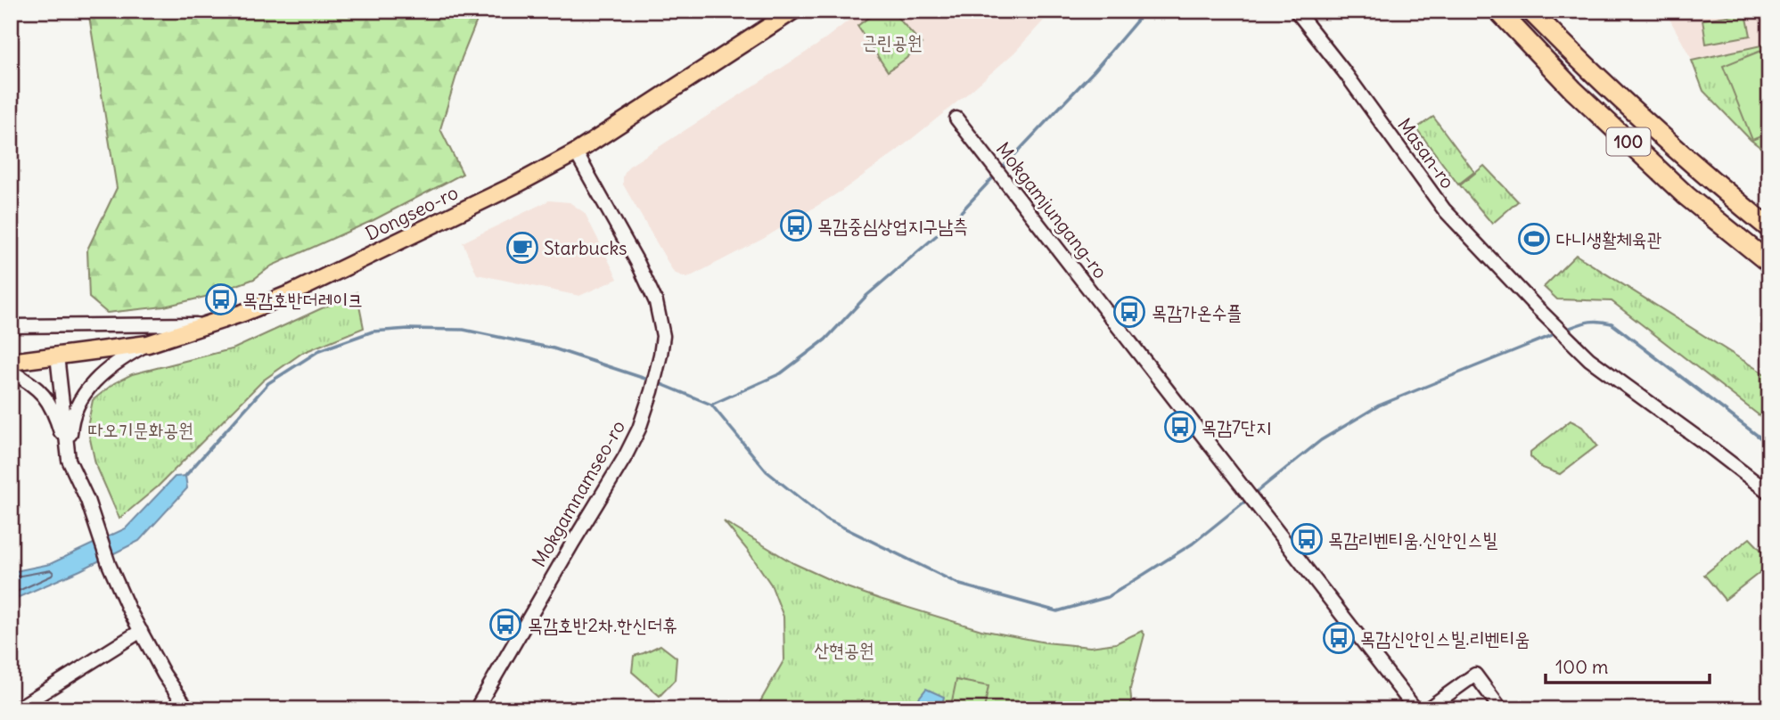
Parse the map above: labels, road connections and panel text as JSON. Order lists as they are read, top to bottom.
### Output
{
  "streets": {
    "highway": ["100"],
    "main road": ["Dongseo-ro"],
    "street": ["Masan-ro", "Mokgamjungang-ro", "Mokgamnamseo-ro"]
  },
  "crossings": [
    ["Dongseo-ro", "Mokgamnamseo-ro"]
  ],
  "parks": ["근린공원", "따오기문화공원", "산현공원"],
  "places": {
    "bus stop": [
      "목감중심상업지구남측",
      "목감호반더레이크",
      "목감가온수플",
      "목감7단지",
      "목감리벤티움.신안인스빌",
      "목감호반2차.한신더휴",
      "목감신안인스빌.리벤티움"
    ],
    "sports": ["다니생활체육관"],
    "cafe": ["Starbucks"]
  },
  "scale_bar": "100 m"
}
